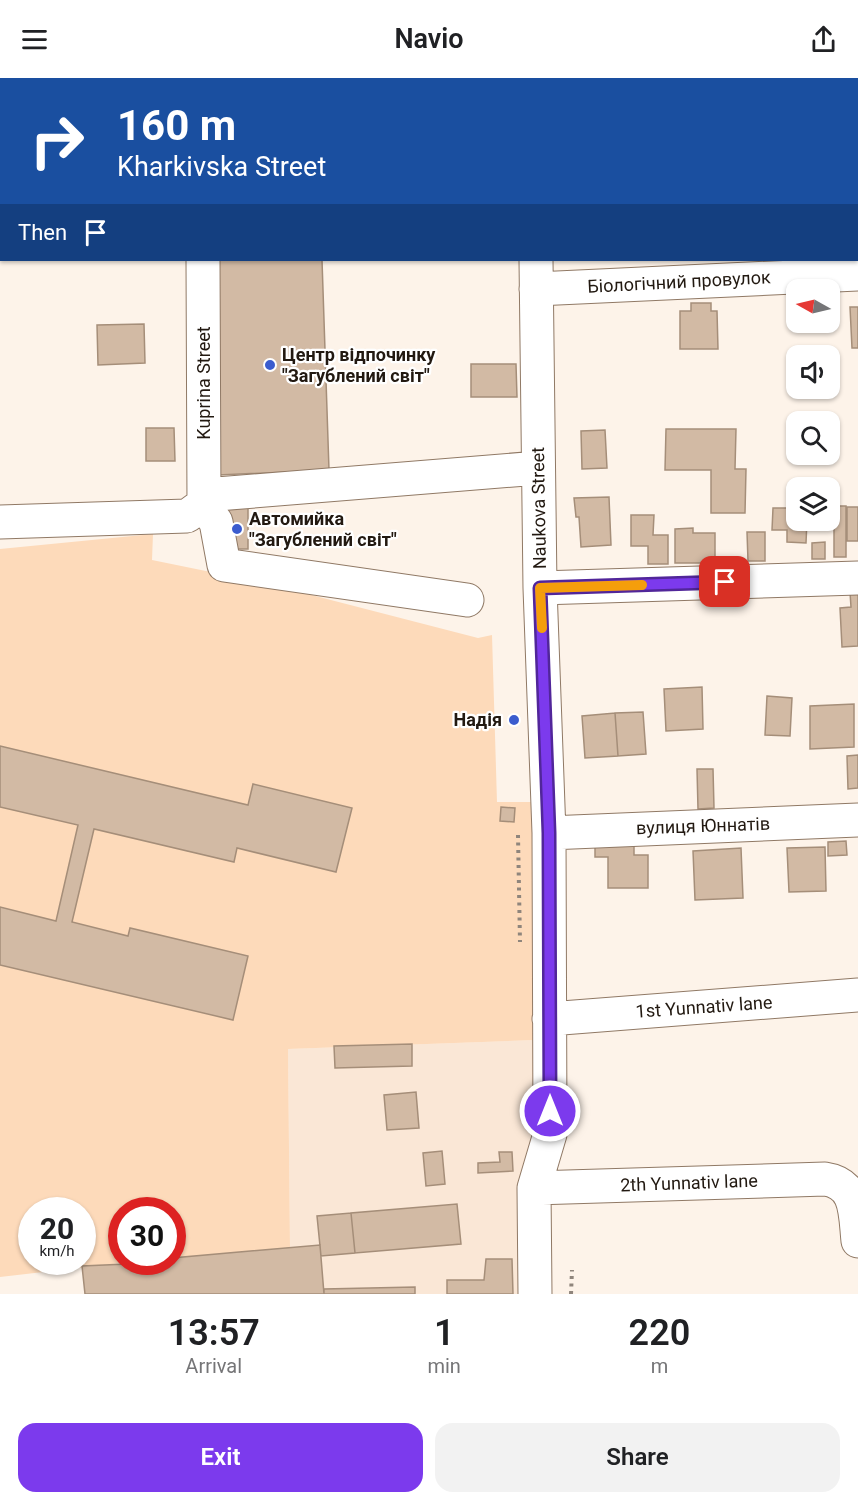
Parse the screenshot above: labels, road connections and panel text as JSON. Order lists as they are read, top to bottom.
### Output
{
  "streets": {
    "street": [
      "Біологічний провулок",
      "Kuprina Street",
      "Naukova Street",
      "вулиця Юннатів",
      "1st Yunnativ lane",
      "2th Yunnativ lane"
    ]
  },
  "crossings": [
    ["Біологічний провулок", "Naukova Street"],
    ["Naukova Street", "вулиця Юннатів"],
    ["Naukova Street", "1st Yunnativ lane"],
    ["Naukova Street", "2th Yunnativ lane"]
  ],
  "places": ["Центр відпочинку \"Загублений світ\"", "Автомийка \"Загублений світ\"", "Надія"],
  "north": "left",
  "page": {
    "header": "Navio",
    "turn": ["160 m", "Kharkivska Street"],
    "then": "Then",
    "speed": "20 km/h",
    "limit": "30",
    "eta": [
      "13:57",
      "Arrival",
      "1",
      "min",
      "220",
      "m"
    ],
    "buttons": ["Exit", "Share"]
  }
}
